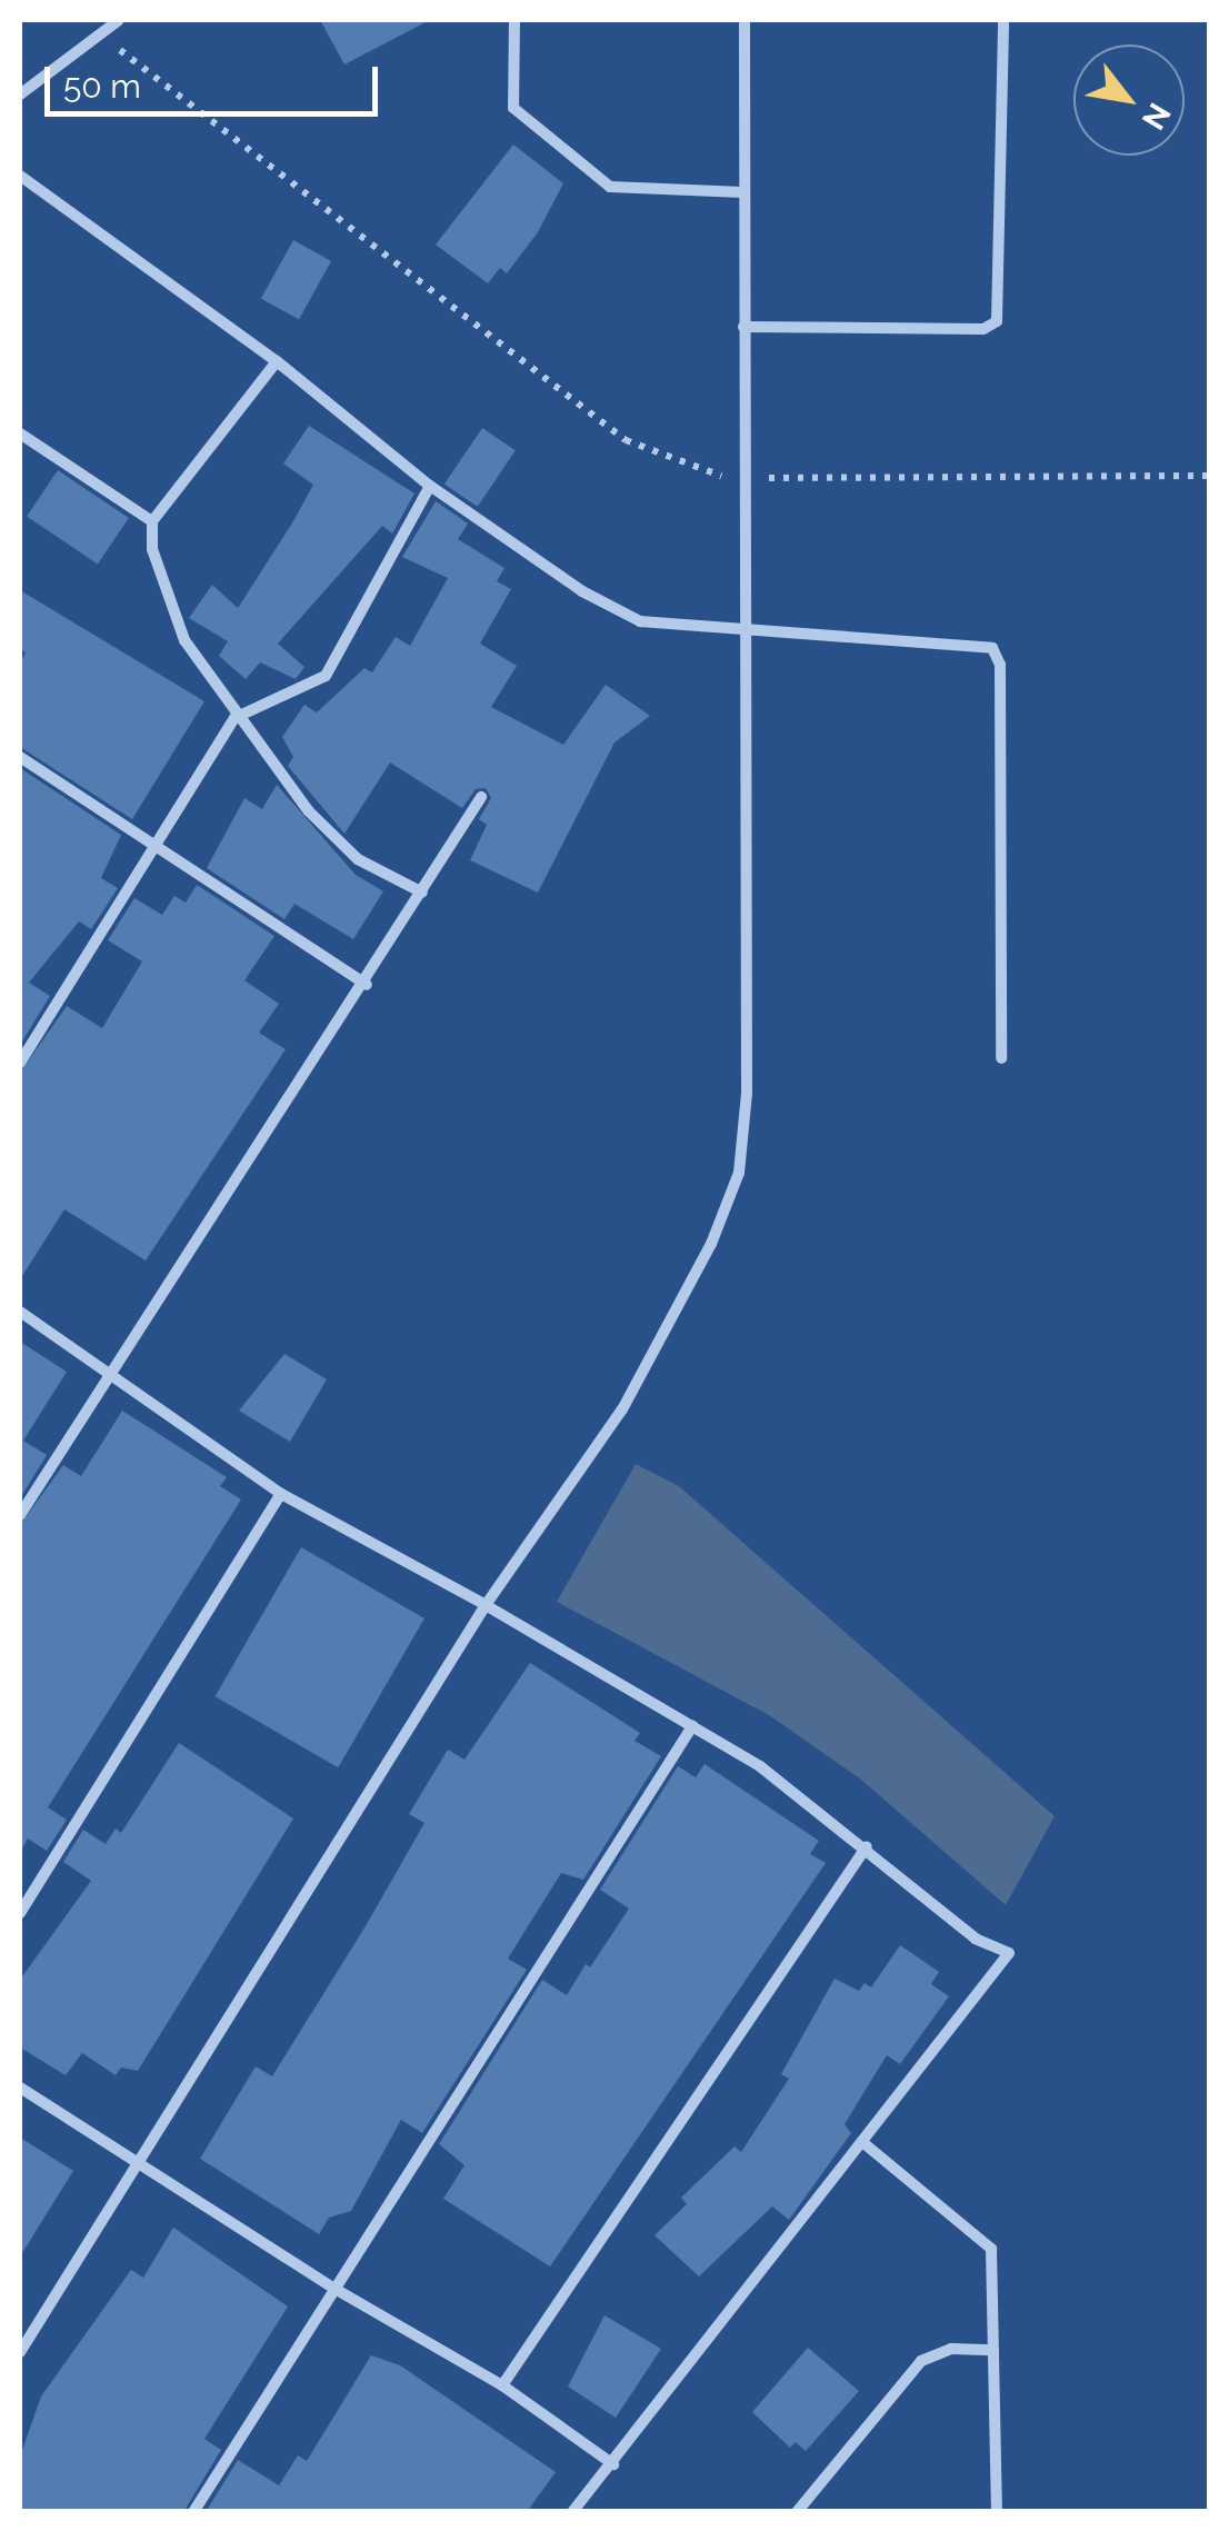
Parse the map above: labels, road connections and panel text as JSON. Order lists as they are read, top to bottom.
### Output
{
  "scale_bar": "50 m",
  "north": "bottom right"
}
